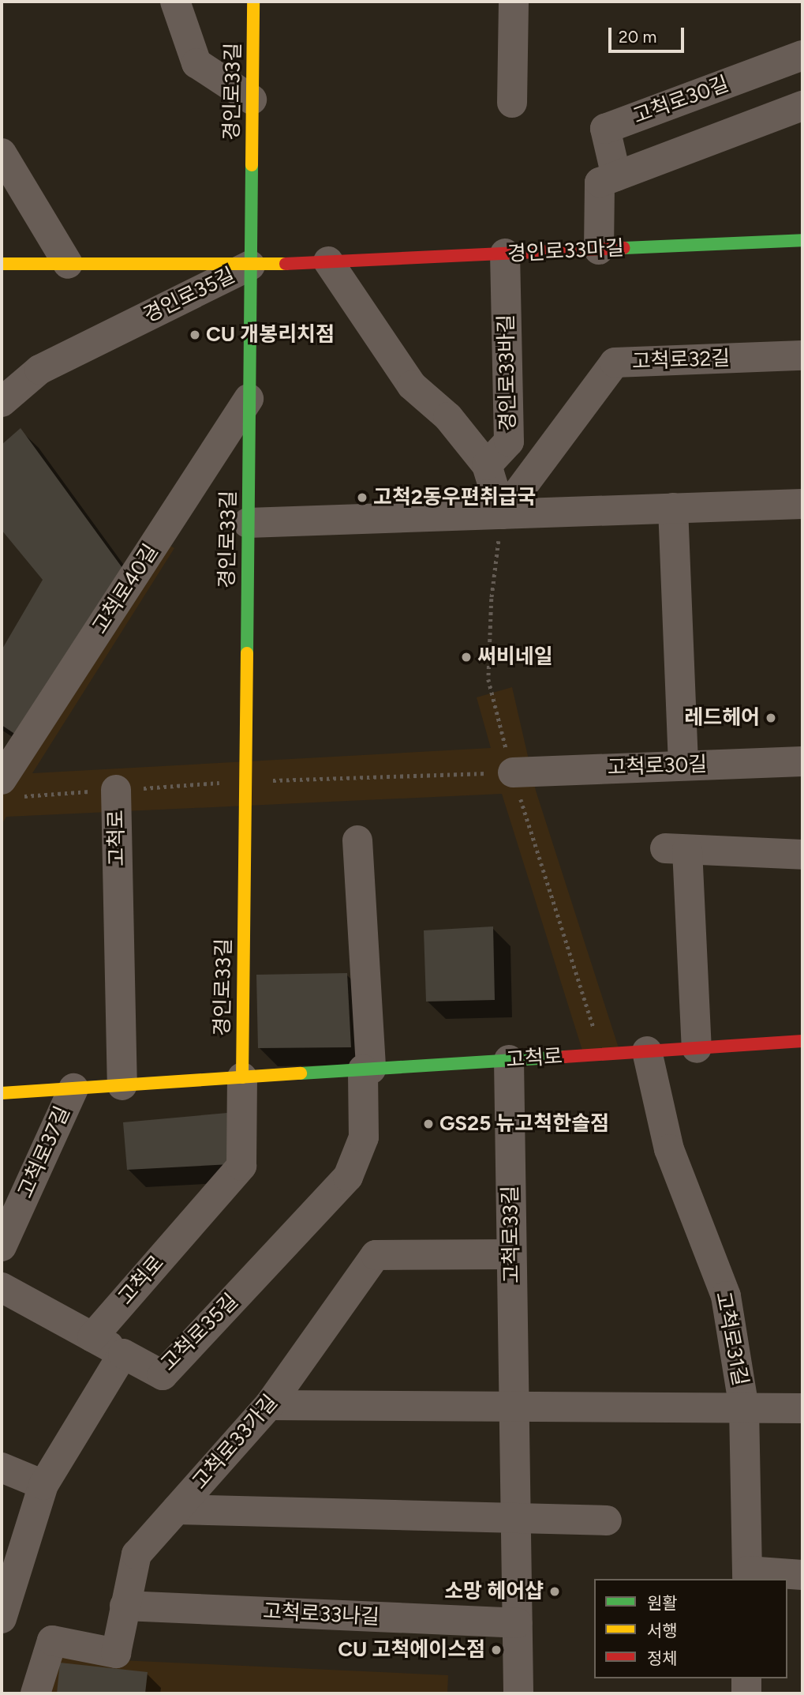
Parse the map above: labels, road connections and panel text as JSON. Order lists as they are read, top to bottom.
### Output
{
  "streets": {
    "street": [
      "경인로33길",
      "고척로30길",
      "경인로33마길",
      "경인로35길",
      "고척로32길",
      "경인로33바길",
      "고척로40길",
      "고척로",
      "고척로37길",
      "고척로33길",
      "고척로35길",
      "고척로31길",
      "고척로33가길",
      "고척로33나길"
    ]
  },
  "crossings": [
    ["경인로33길", "경인로33마길"],
    ["경인로33길", "경인로35길"],
    ["경인로33길", "고척로40길"],
    ["경인로33길", "고척로"],
    ["경인로33마길", "경인로35길"],
    ["경인로33마길", "경인로33바길"],
    ["고척로", "고척로37길"],
    ["고척로", "고척로33길"],
    ["고척로", "고척로35길"],
    ["고척로", "고척로31길"],
    ["고척로33길", "고척로33가길"],
    ["고척로33길", "고척로33나길"],
    ["고척로33가길", "고척로33나길"]
  ],
  "places": [
    "CU 개봉리치점",
    "고척2동우편취급국",
    "써비네일",
    "레드헤어",
    "GS25 뉴고척한솔점",
    "소망 헤어샵",
    "CU 고척에이스점"
  ],
  "legend": ["원활", "서행", "정체"],
  "scale_bar": "20 m"
}
